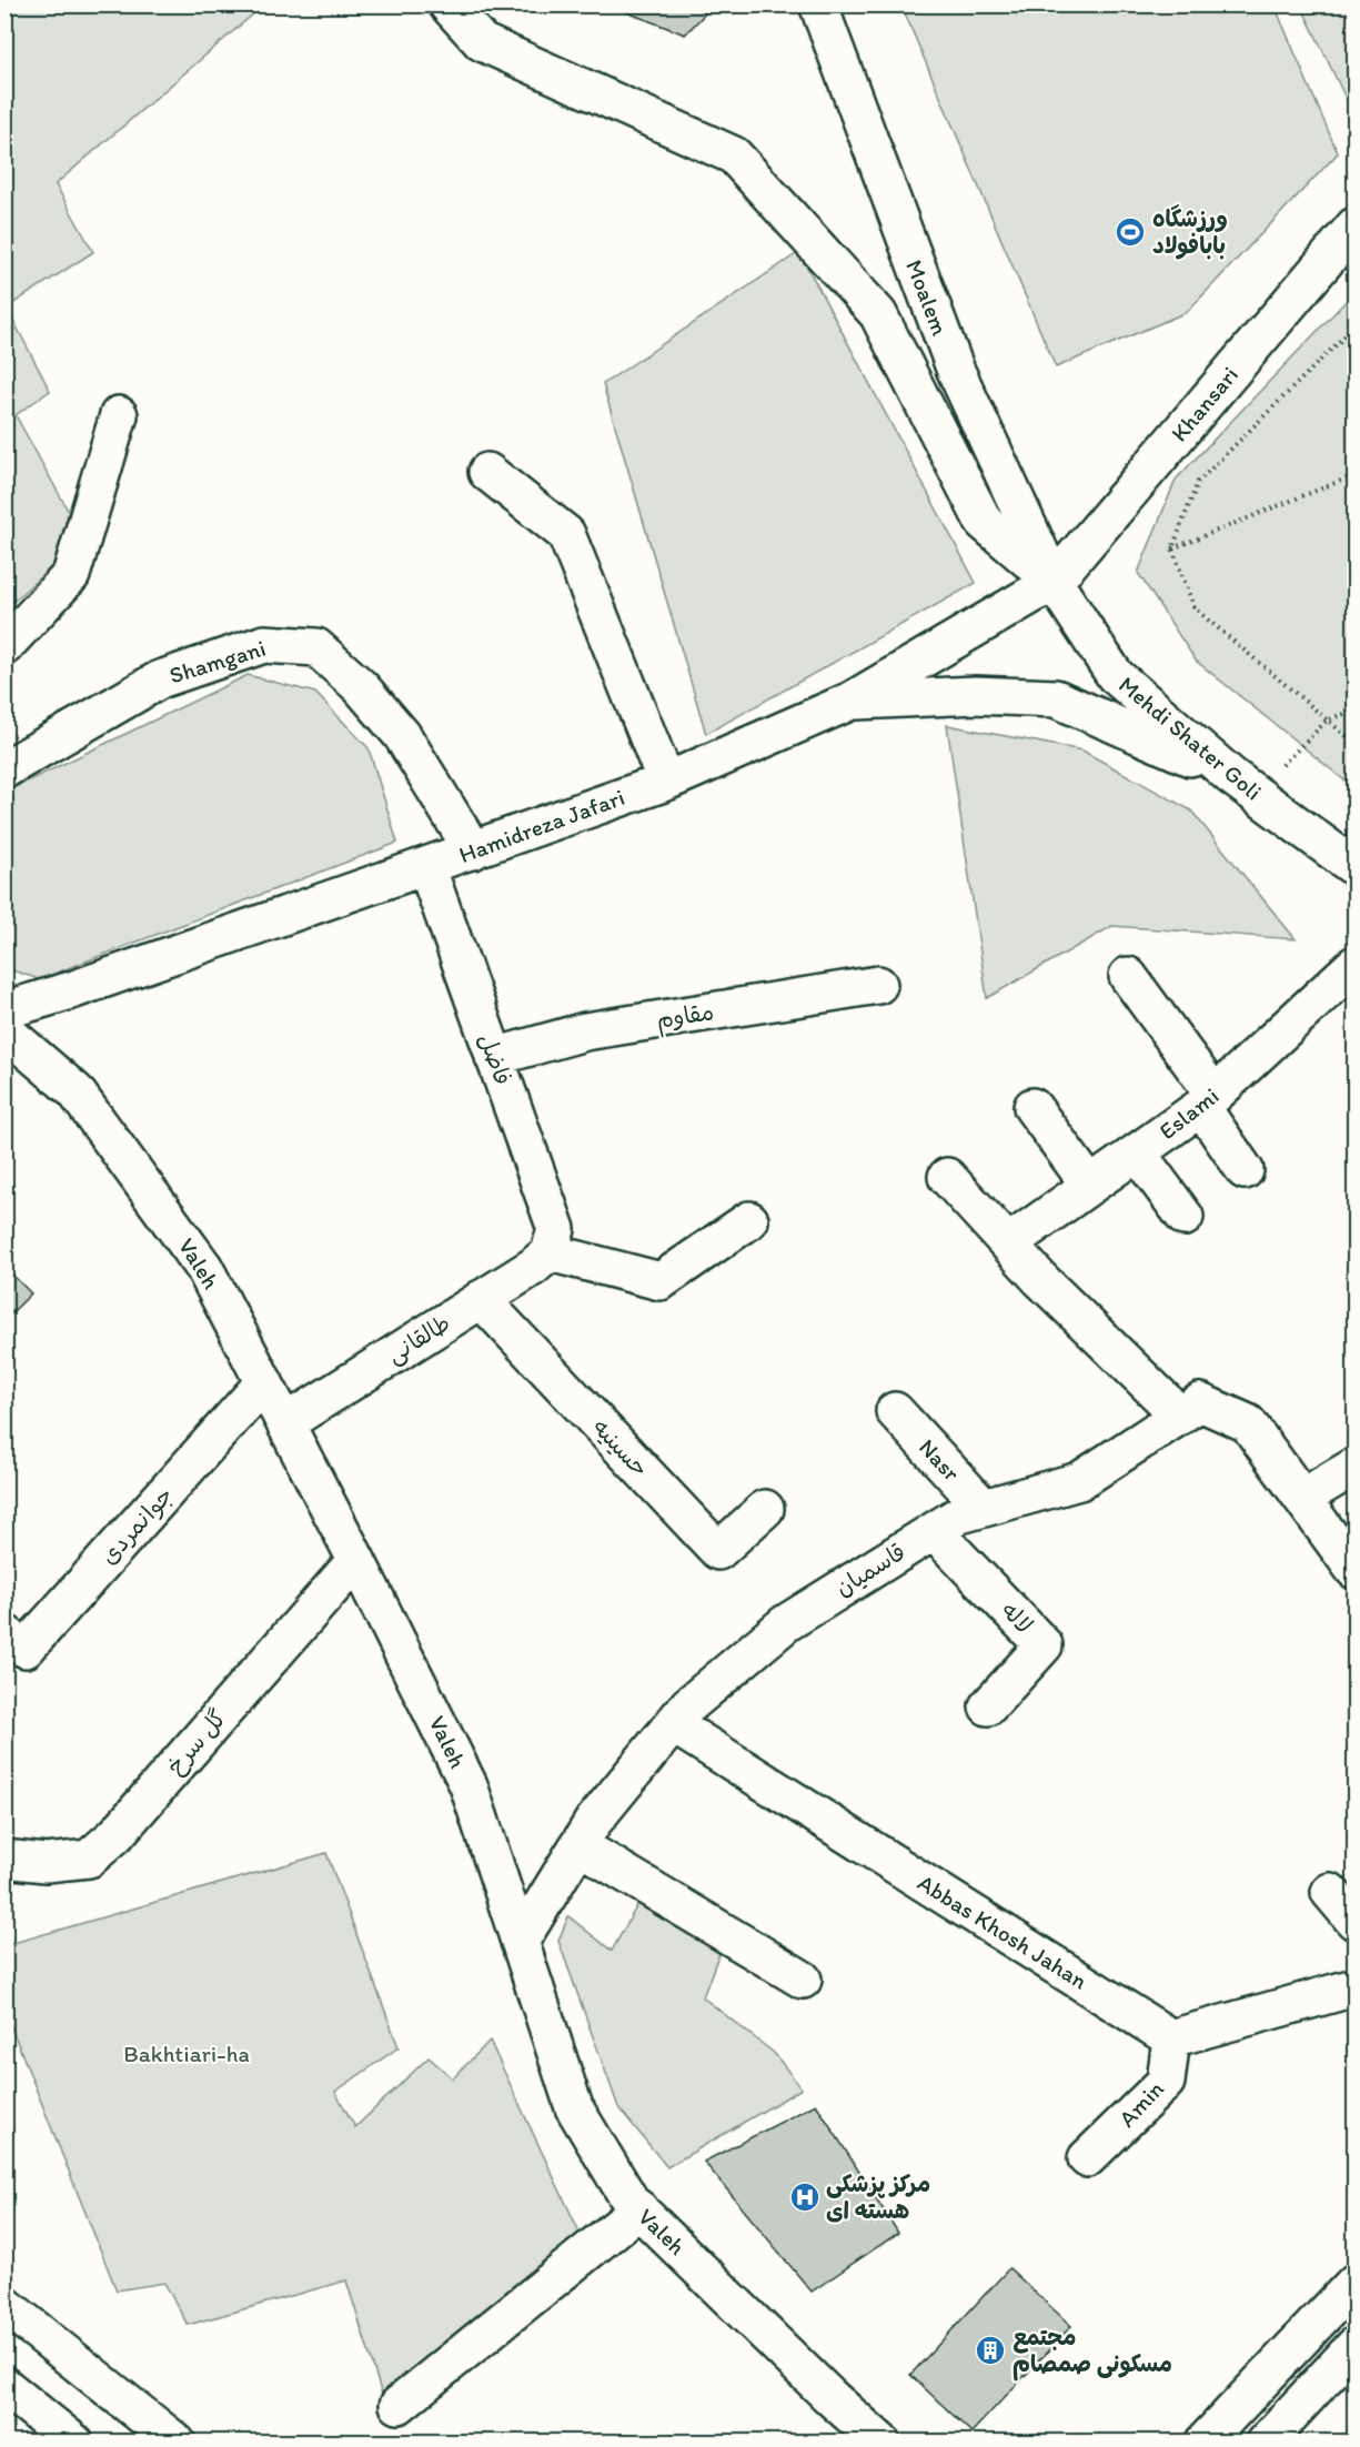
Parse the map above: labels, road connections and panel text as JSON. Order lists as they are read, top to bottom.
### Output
{
  "streets": {
    "street": [
      "Moalem",
      "Khansari",
      "Shamgani",
      "Mehdi Shater Goli",
      "Hamidreza Jafari",
      "مقاوم",
      "فاضل",
      "Eslami",
      "Valeh",
      "طالقانی",
      "حسینیه",
      "Nasr",
      "جوانمردی",
      "قاسمیان",
      "لاله",
      "گل سرخ",
      "Abbas Khosh Jahan",
      "Amin"
    ]
  },
  "crossings": [
    ["Moalem", "Khansari"],
    ["Moalem", "Mehdi Shater Goli"],
    ["Moalem", "Hamidreza Jafari"],
    ["Khansari", "Mehdi Shater Goli"],
    ["Khansari", "Hamidreza Jafari"],
    ["Shamgani", "Hamidreza Jafari"],
    ["Mehdi Shater Goli", "Hamidreza Jafari"],
    ["Hamidreza Jafari", "فاضل"],
    ["مقاوم", "فاضل"],
    ["فاضل", "طالقانی"],
    ["Valeh", "طالقانی"],
    ["Valeh", "جوانمردی"],
    ["Valeh", "قاسمیان"],
    ["Valeh", "گل سرخ"],
    ["طالقانی", "حسینیه"],
    ["Nasr", "قاسمیان"],
    ["قاسمیان", "لاله"],
    ["قاسمیان", "Abbas Khosh Jahan"],
    ["Abbas Khosh Jahan", "Amin"]
  ],
  "parks": ["Bakhtiari-ha"],
  "places": {
    "sports": ["ورزشگاه بابافولاد"],
    "hospital": ["مرکز پزشکی هسته ای"],
    "building": ["مجتمع مسکونی صمصام"]
  }
}
